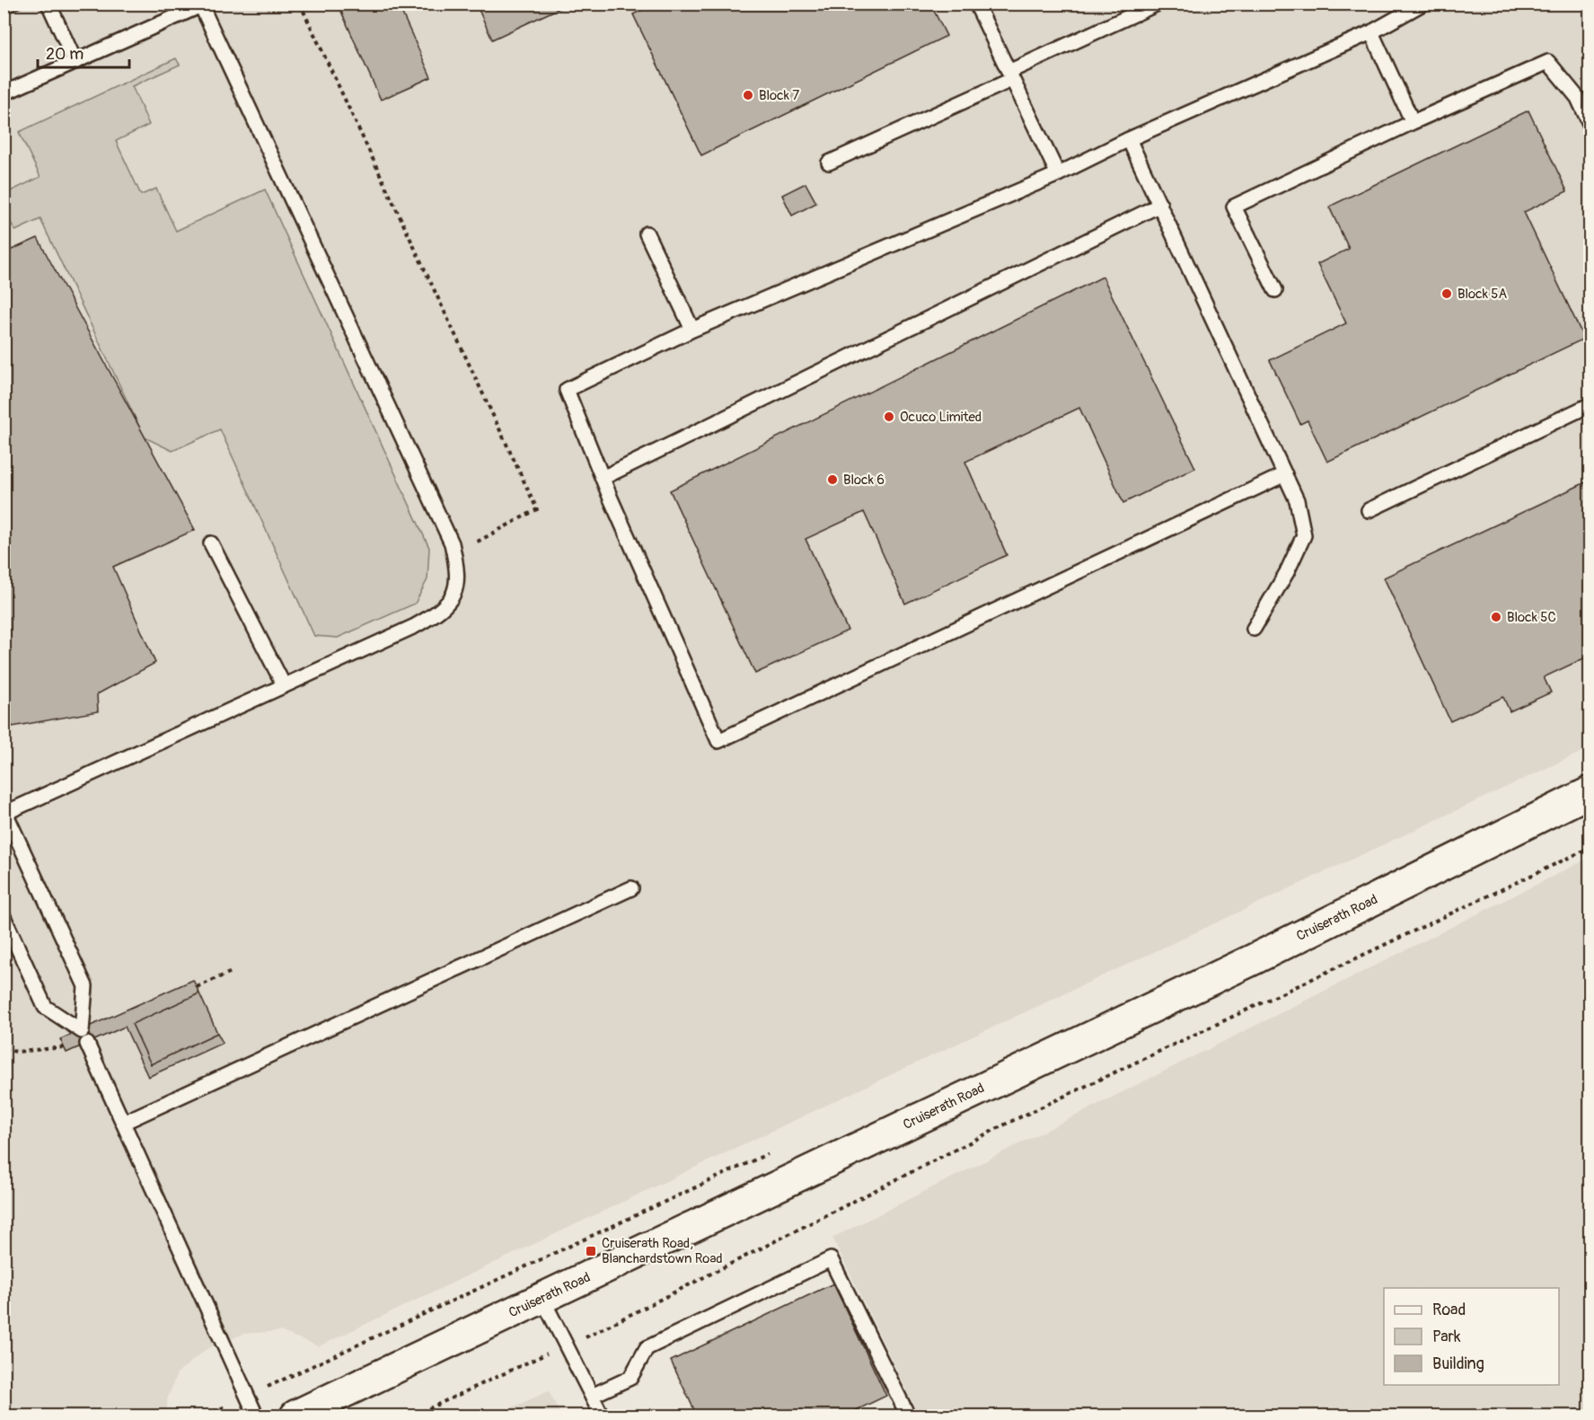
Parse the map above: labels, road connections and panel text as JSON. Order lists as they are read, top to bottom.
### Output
{
  "streets": {
    "main road": ["Cruiserath Road"]
  },
  "places": {
    "other": [
      "Block 7",
      "Block 5A",
      "Ocuco Limited",
      "Block 6",
      "Block 5C"
    ],
    "transit": ["Cruiserath Road, Blanchardstown Road"]
  },
  "legend": ["Road", "Park", "Building"],
  "scale_bar": "20 m"
}
